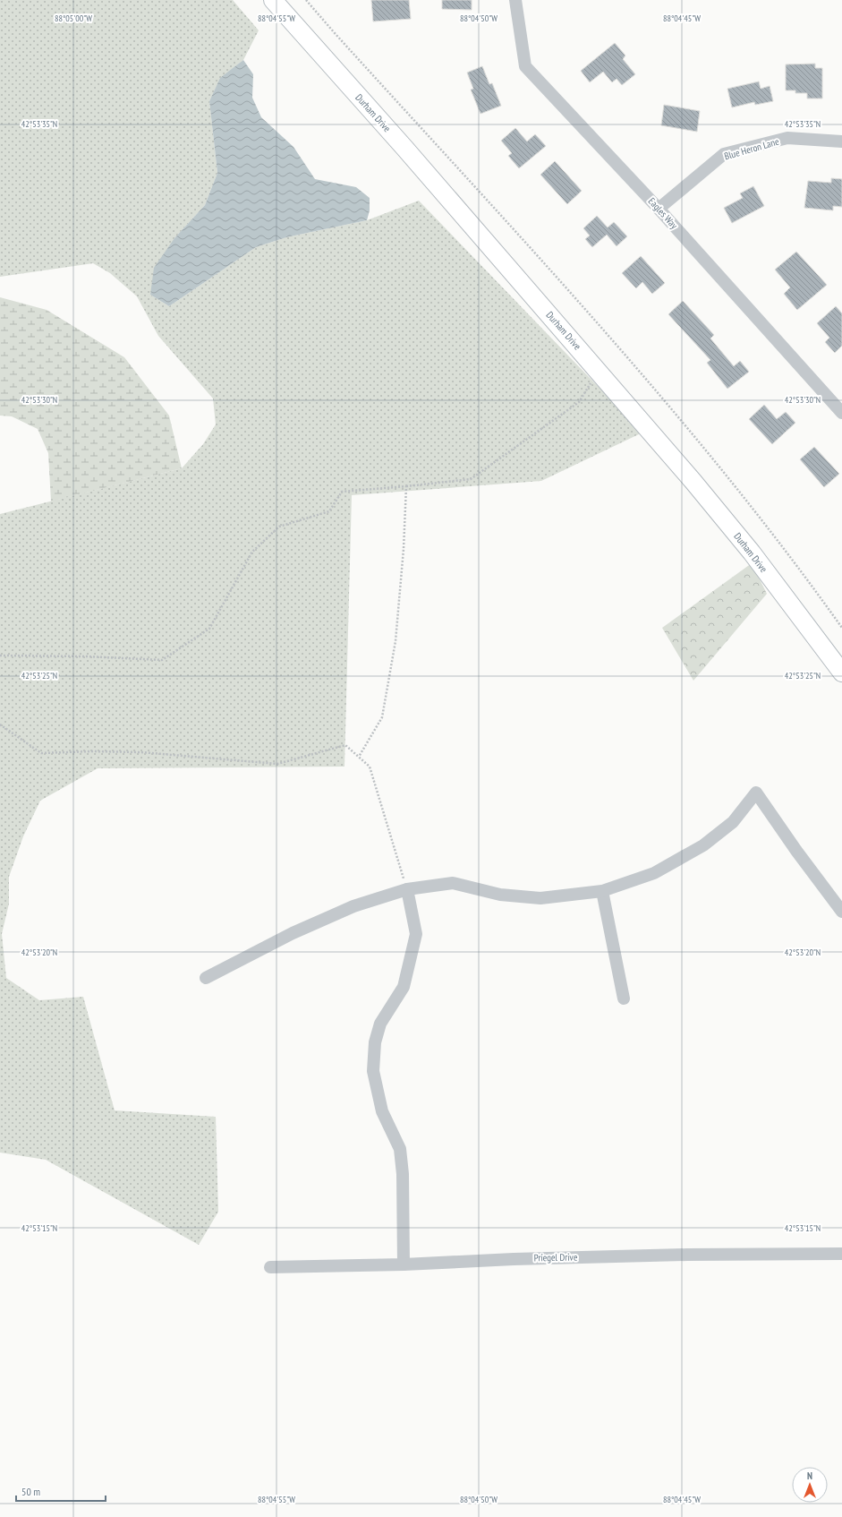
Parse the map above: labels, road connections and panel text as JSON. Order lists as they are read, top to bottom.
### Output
{
  "streets": {
    "street": [
      "Durham Drive",
      "Blue Heron Lane",
      "Eagles Way",
      "Priegel Drive"
    ]
  },
  "crossings": [
    ["Blue Heron Lane", "Eagles Way"]
  ],
  "scale_bar": "50 m",
  "north": "top",
  "coordinates": [
    "88°05'00\"W",
    "88°04'55\"W",
    "88°04'50\"W",
    "88°04'45\"W",
    "42°53'35\"N",
    "42°53'30\"N",
    "42°53'25\"N",
    "42°53'20\"N",
    "42°53'15\"N"
  ]
}
